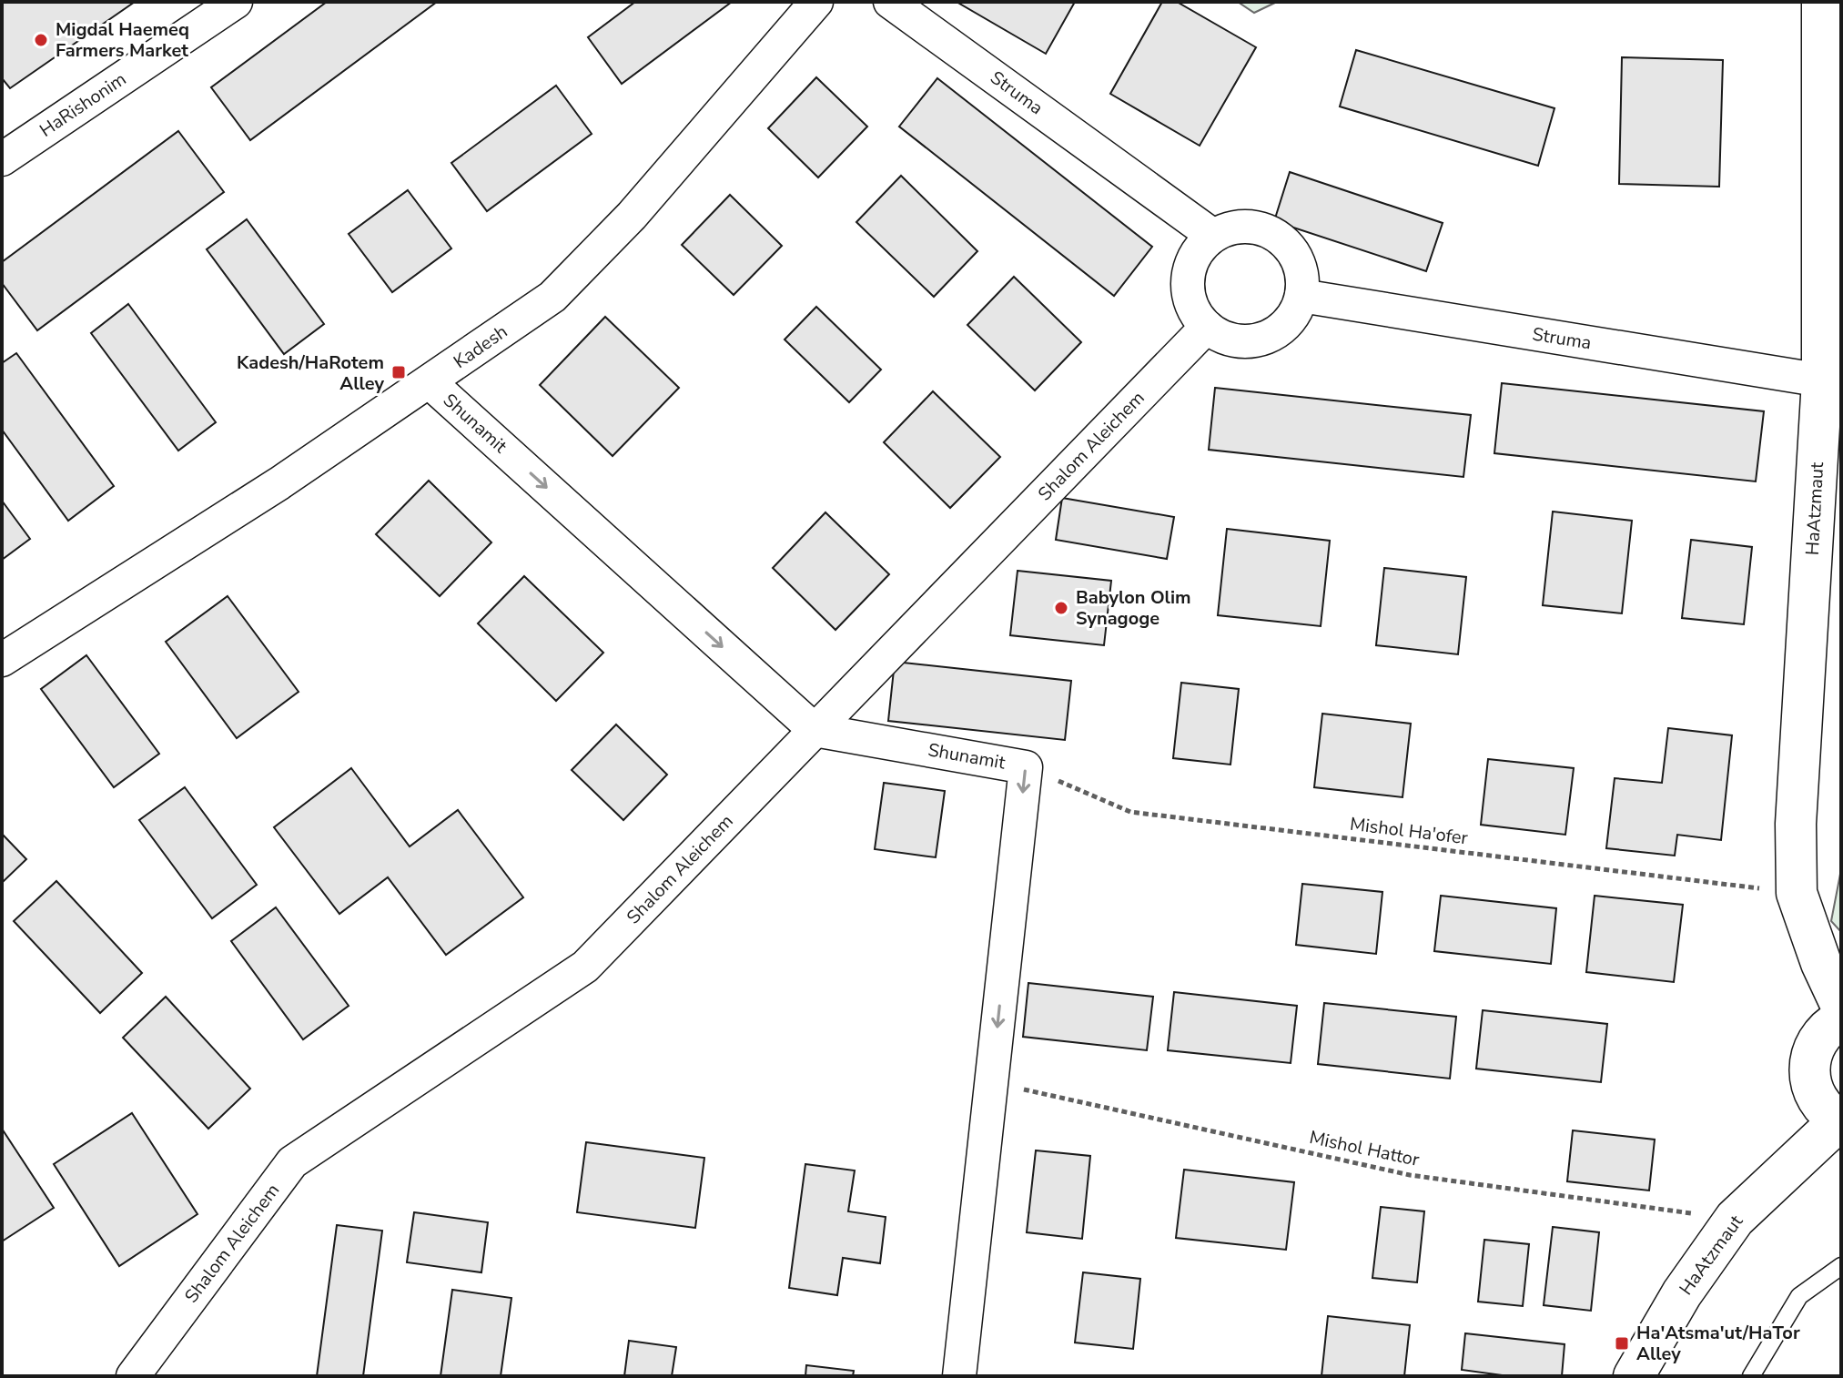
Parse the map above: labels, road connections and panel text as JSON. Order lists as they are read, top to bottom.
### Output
{
  "streets": {
    "street": [
      "Struma",
      "HaRishonim",
      "Kadesh",
      "Shunamit",
      "Shalom Aleichem",
      "HaAtzmaut"
    ],
    "path": ["Mishol Ha'ofer", "Mishol Hattor"]
  },
  "crossings": [
    ["Struma", "Shalom Aleichem"],
    ["Struma", "HaAtzmaut"],
    ["Kadesh", "Shunamit"],
    ["Shunamit", "Shalom Aleichem"],
    ["Shunamit", "Mishol Ha'ofer"],
    ["Shunamit", "Mishol Hattor"],
    ["HaAtzmaut", "Mishol Ha'ofer"],
    ["HaAtzmaut", "Mishol Hattor"]
  ],
  "one_way": ["Shunamit"],
  "places": {
    "other": ["Migdal Haemeq Farmers Market", "Babylon Olim Synagoge"],
    "transit": ["Kadesh/HaRotem Alley", "Ha'Atsma'ut/HaTor Alley"]
  }
}
